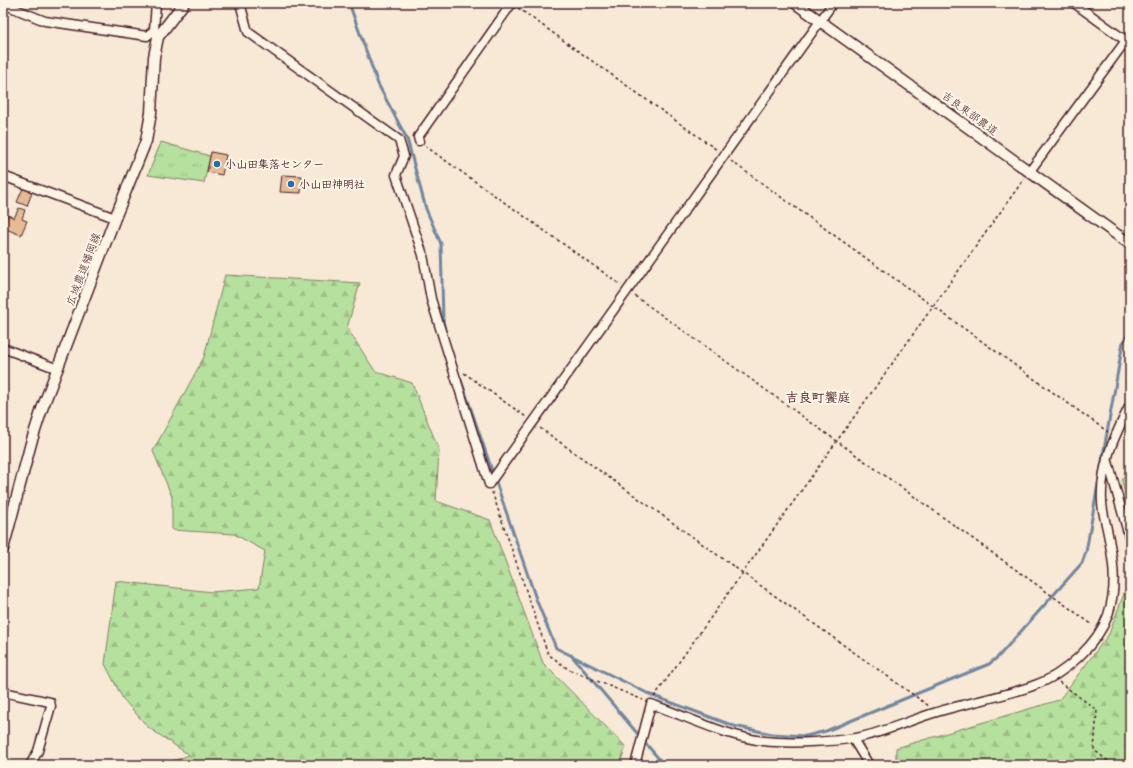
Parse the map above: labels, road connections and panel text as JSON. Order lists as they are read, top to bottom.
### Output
{
  "streets": {
    "street": ["吉良東部農道", "広域農道幡岡線"]
  },
  "districts": ["吉良町饗庭"],
  "places": ["小山田集落センター", "小山田神明社"]
}
